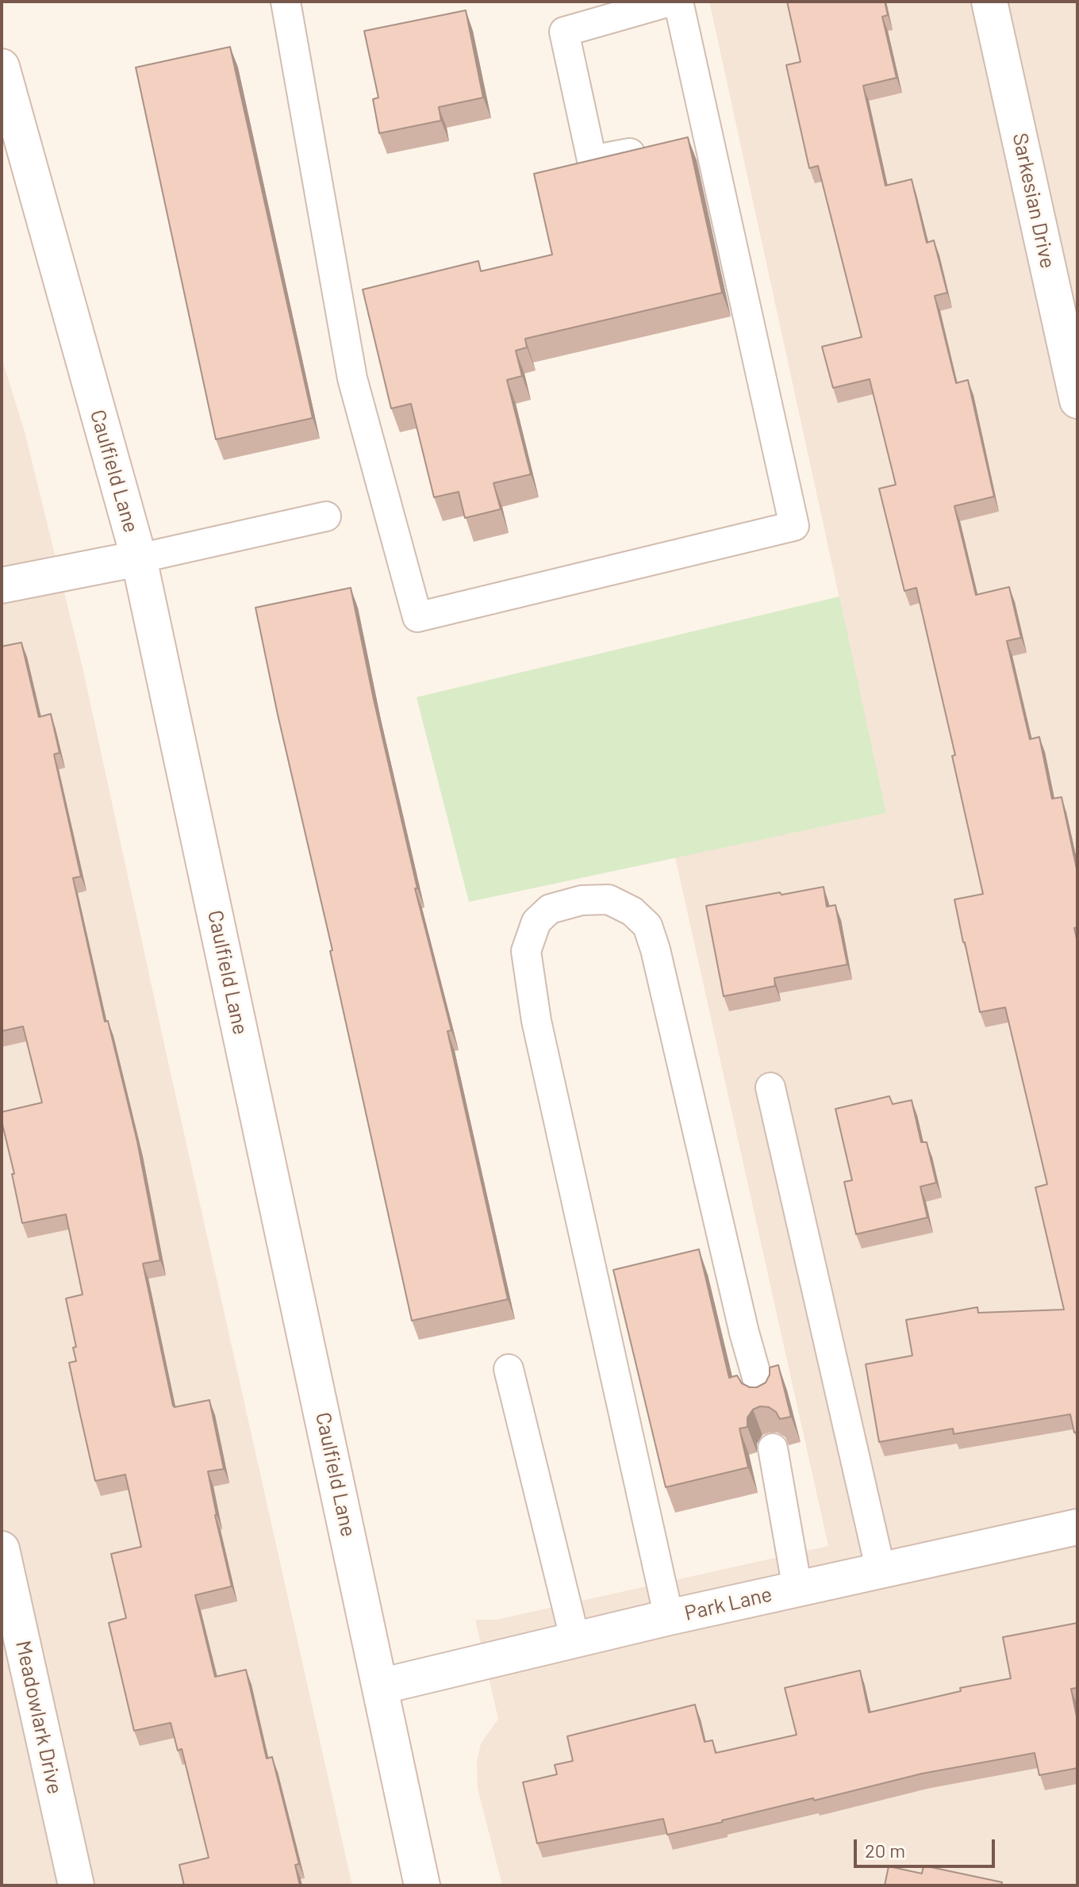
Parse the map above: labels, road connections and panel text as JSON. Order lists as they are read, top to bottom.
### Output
{
  "streets": {
    "main road": [
      "Sarkesian Drive",
      "Caulfield Lane",
      "Park Lane",
      "Meadowlark Drive"
    ]
  },
  "crossings": [
    ["Caulfield Lane", "Park Lane"]
  ],
  "scale_bar": "20 m"
}
